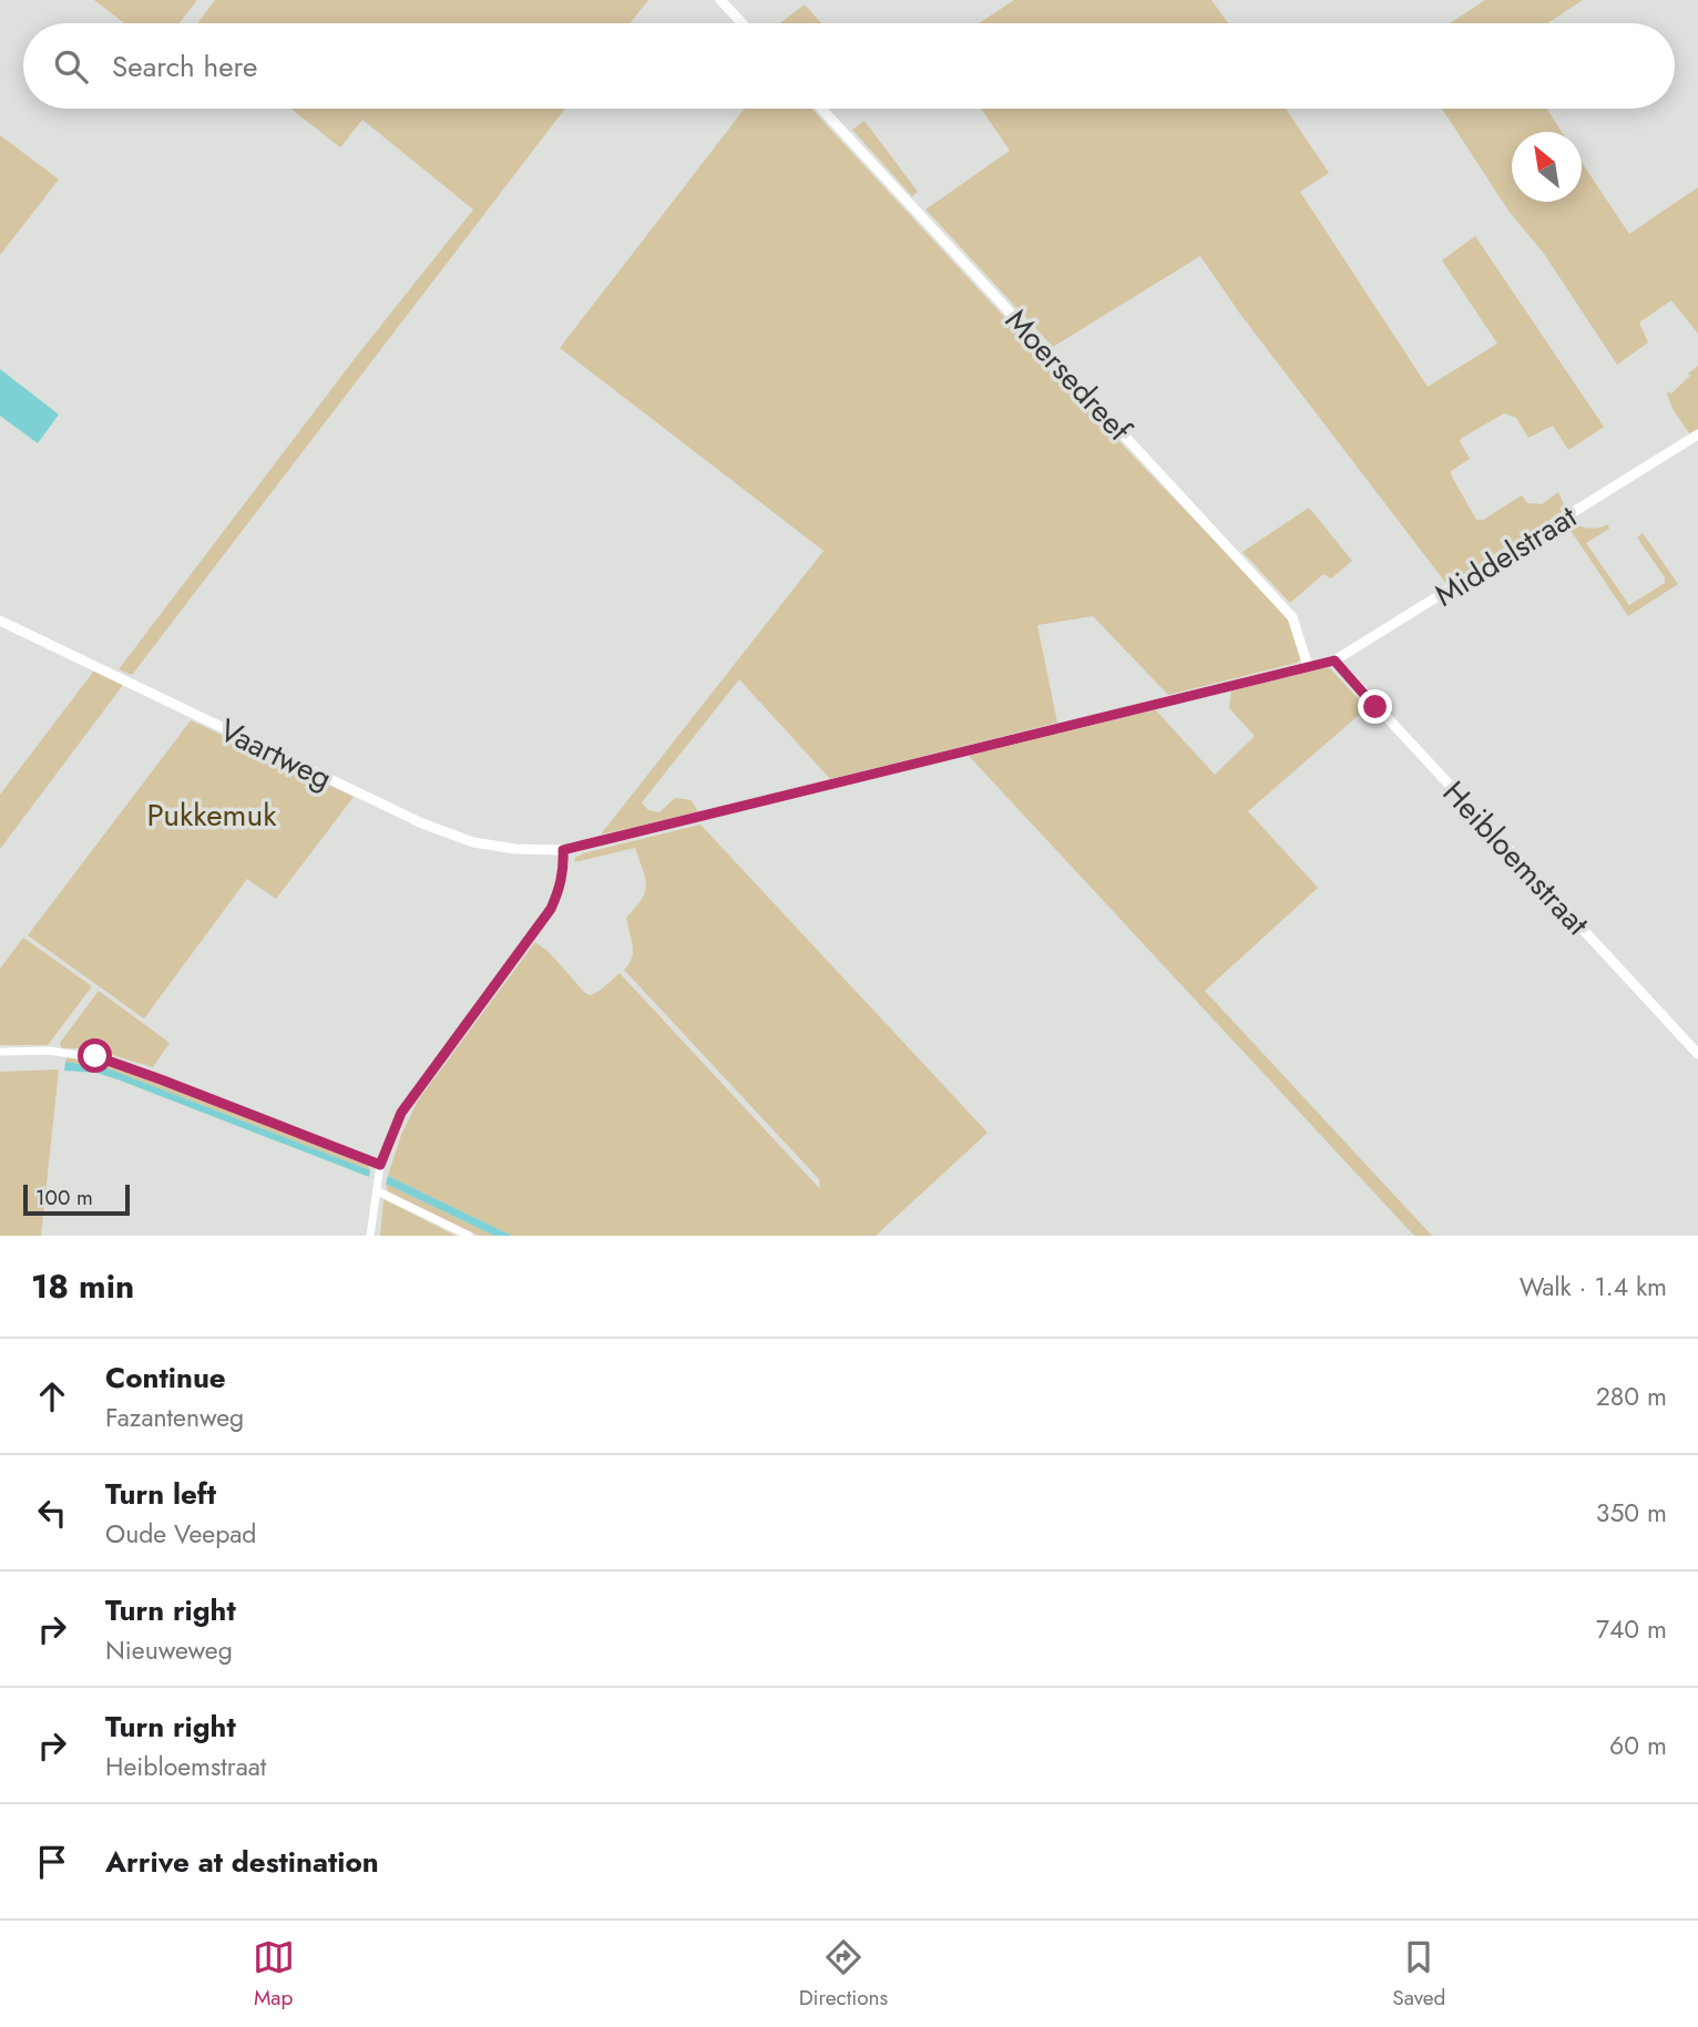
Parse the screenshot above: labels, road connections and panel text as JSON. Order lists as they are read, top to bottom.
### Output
{
  "streets": {
    "street": [
      "Moersedreef",
      "Middelstraat",
      "Vaartweg",
      "Heibloemstraat"
    ]
  },
  "crossings": [
    ["Moersedreef", "Middelstraat"],
    ["Moersedreef", "Vaartweg"],
    ["Middelstraat", "Vaartweg"],
    ["Middelstraat", "Heibloemstraat"]
  ],
  "parks": ["Pukkemuk"],
  "scale_bar": "100 m",
  "north": "top left",
  "page": {
    "search": "Search here",
    "scale": "100 m",
    "heading": ["18 min", "Walk · 1.4 km"],
    "list": [
      ["Continue", "Fazantenweg", "280 m"],
      ["Turn left", "Oude Veepad", "350 m"],
      ["Turn right", "Nieuweweg", "740 m"],
      ["Turn right", "Heibloemstraat", "60 m"],
      "Arrive at destination"
    ],
    "nav": ["Map", "Directions", "Saved"]
  }
}
